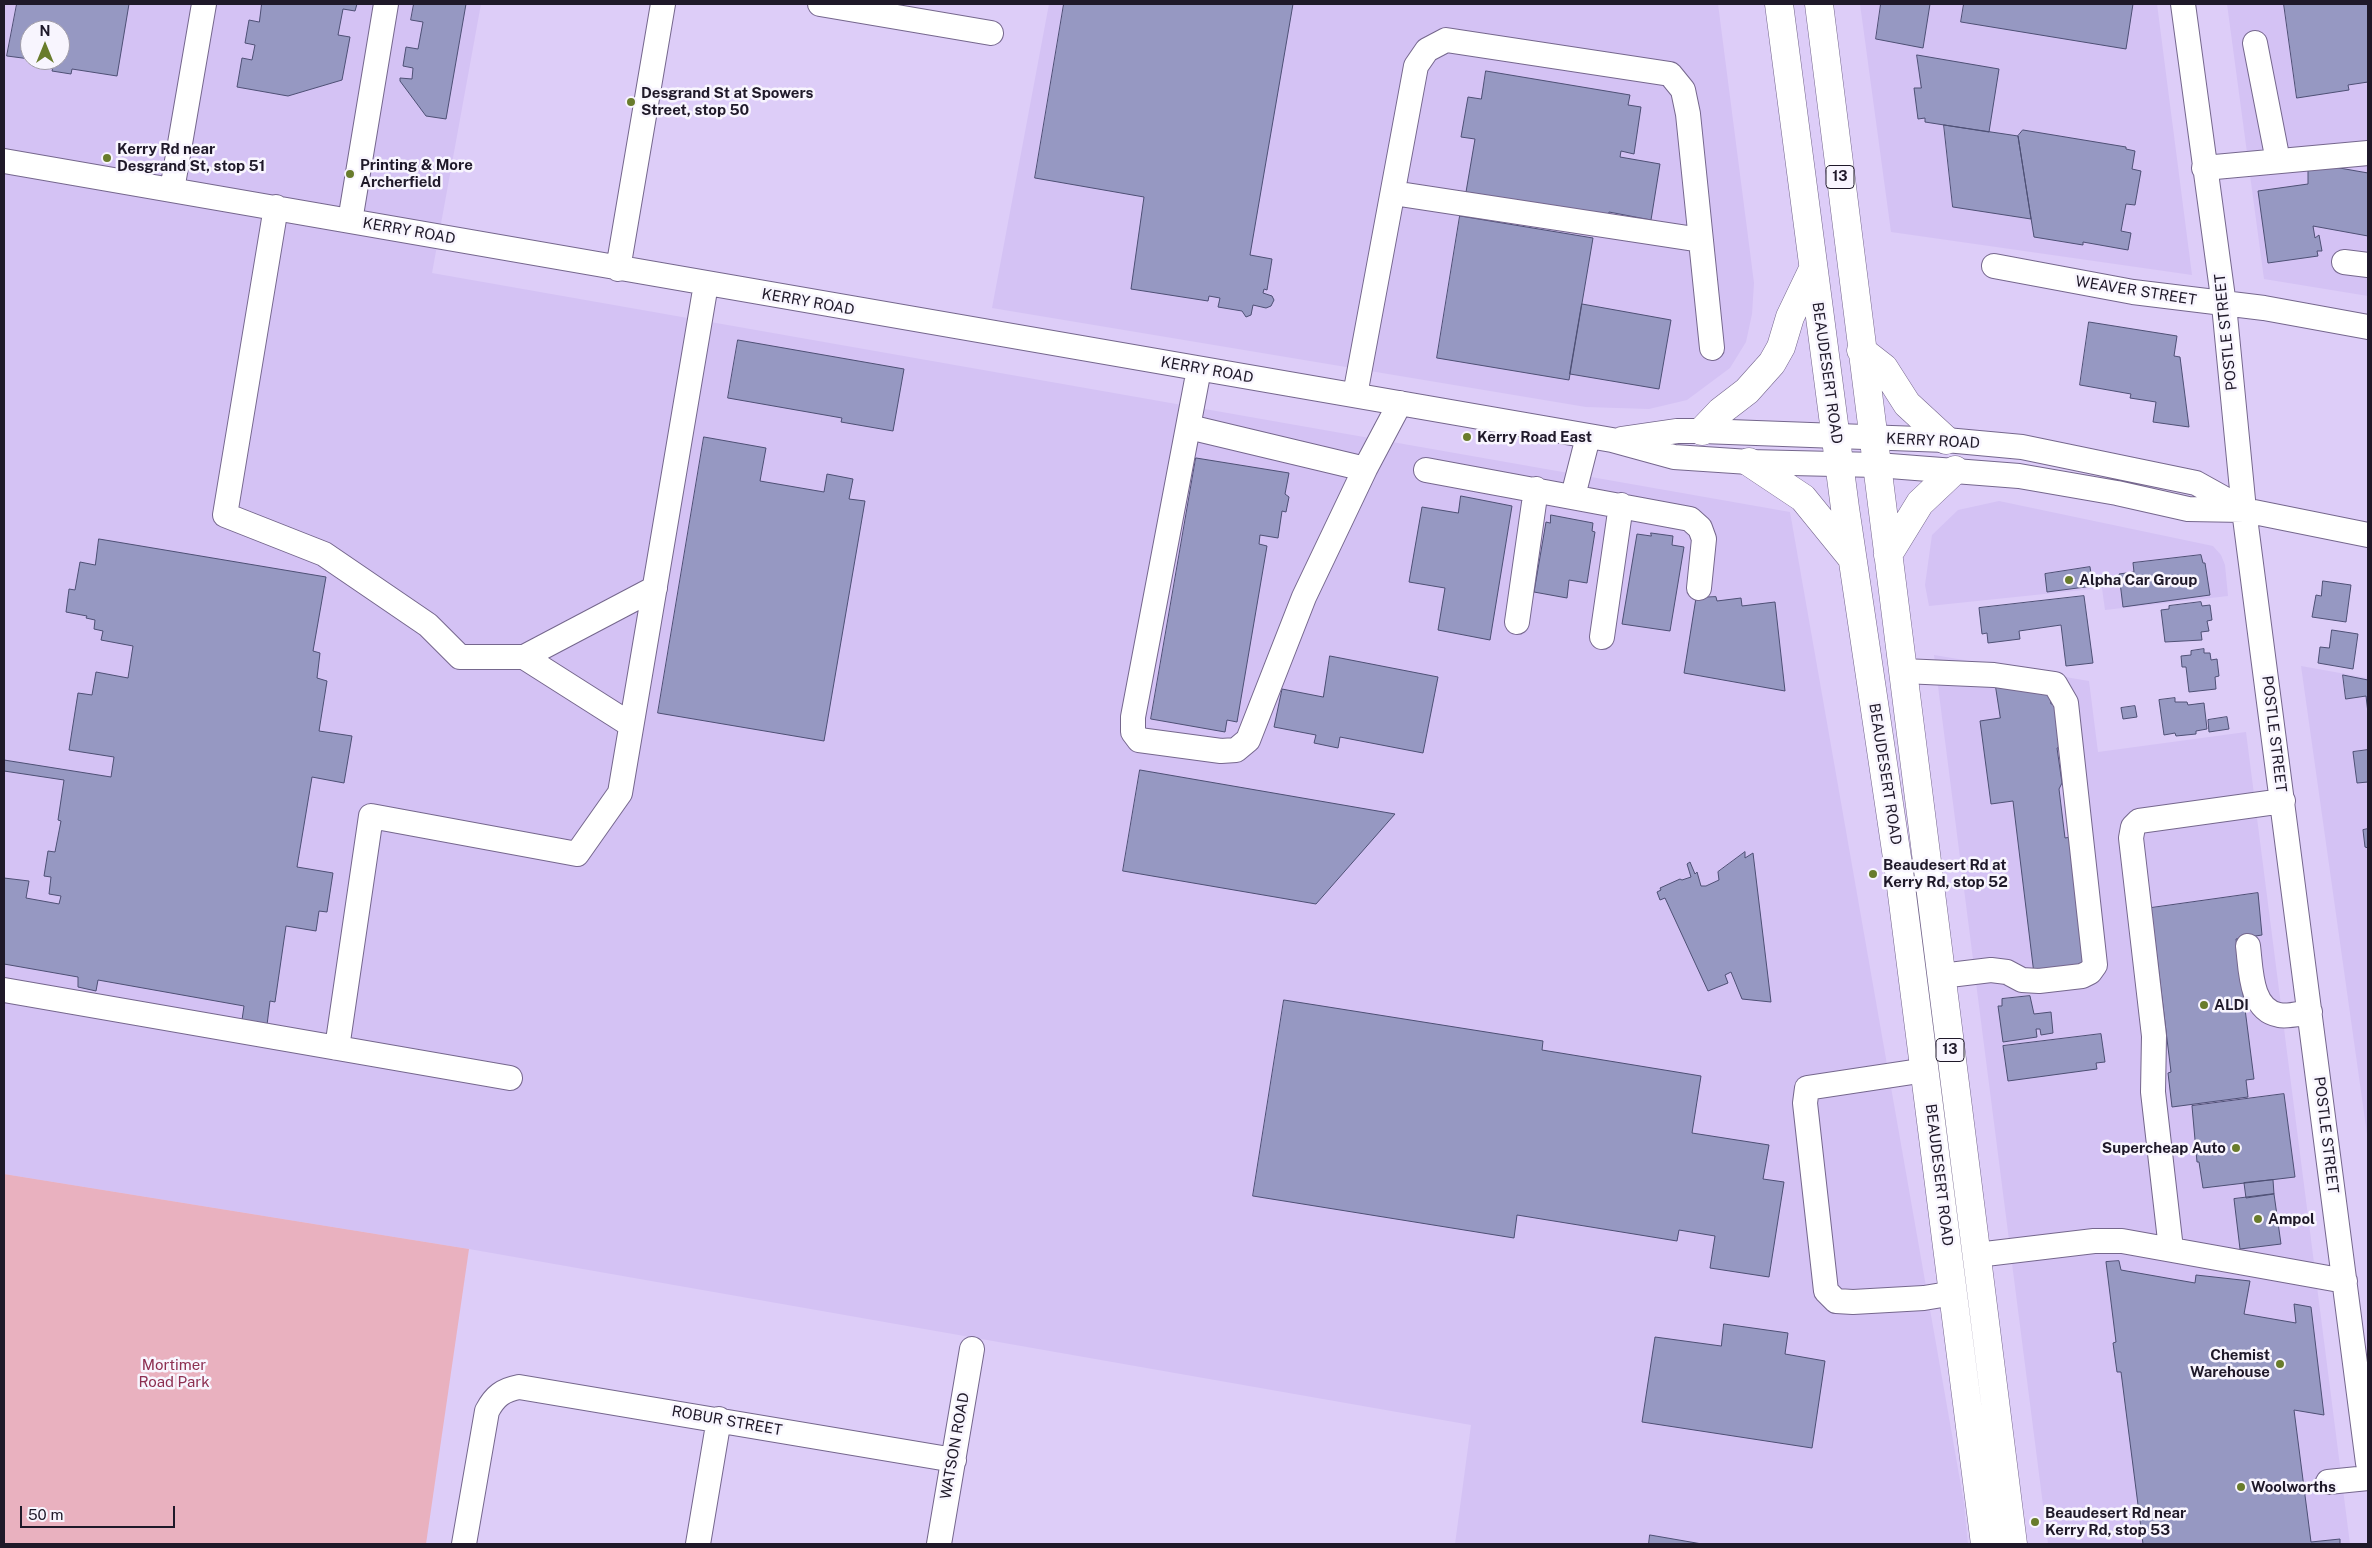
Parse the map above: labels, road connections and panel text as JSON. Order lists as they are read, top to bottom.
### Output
{
  "streets": {
    "highway": ["13", "BEAUDESERT ROAD"],
    "street": [
      "KERRY ROAD",
      "WEAVER STREET",
      "POSTLE STREET",
      "ROBUR STREET",
      "WATSON ROAD"
    ]
  },
  "crossings": [
    ["KERRY ROAD", "POSTLE STREET"],
    ["KERRY ROAD", "BEAUDESERT ROAD"],
    ["WEAVER STREET", "POSTLE STREET"],
    ["ROBUR STREET", "WATSON ROAD"]
  ],
  "parks": ["Mortimer Road Park"],
  "places": [
    "Desgrand St at Spowers Street, stop 50",
    "Kerry Rd near Desgrand St, stop 51",
    "Printing & More Archerfield",
    "Kerry Road East",
    "Alpha Car Group",
    "Beaudesert Rd at Kerry Rd, stop 52",
    "ALDI",
    "Supercheap Auto",
    "Ampol",
    "Chemist Warehouse",
    "Woolworths",
    "Beaudesert Rd near Kerry Rd, stop 53"
  ],
  "scale_bar": "50 m",
  "north": "top"
}
